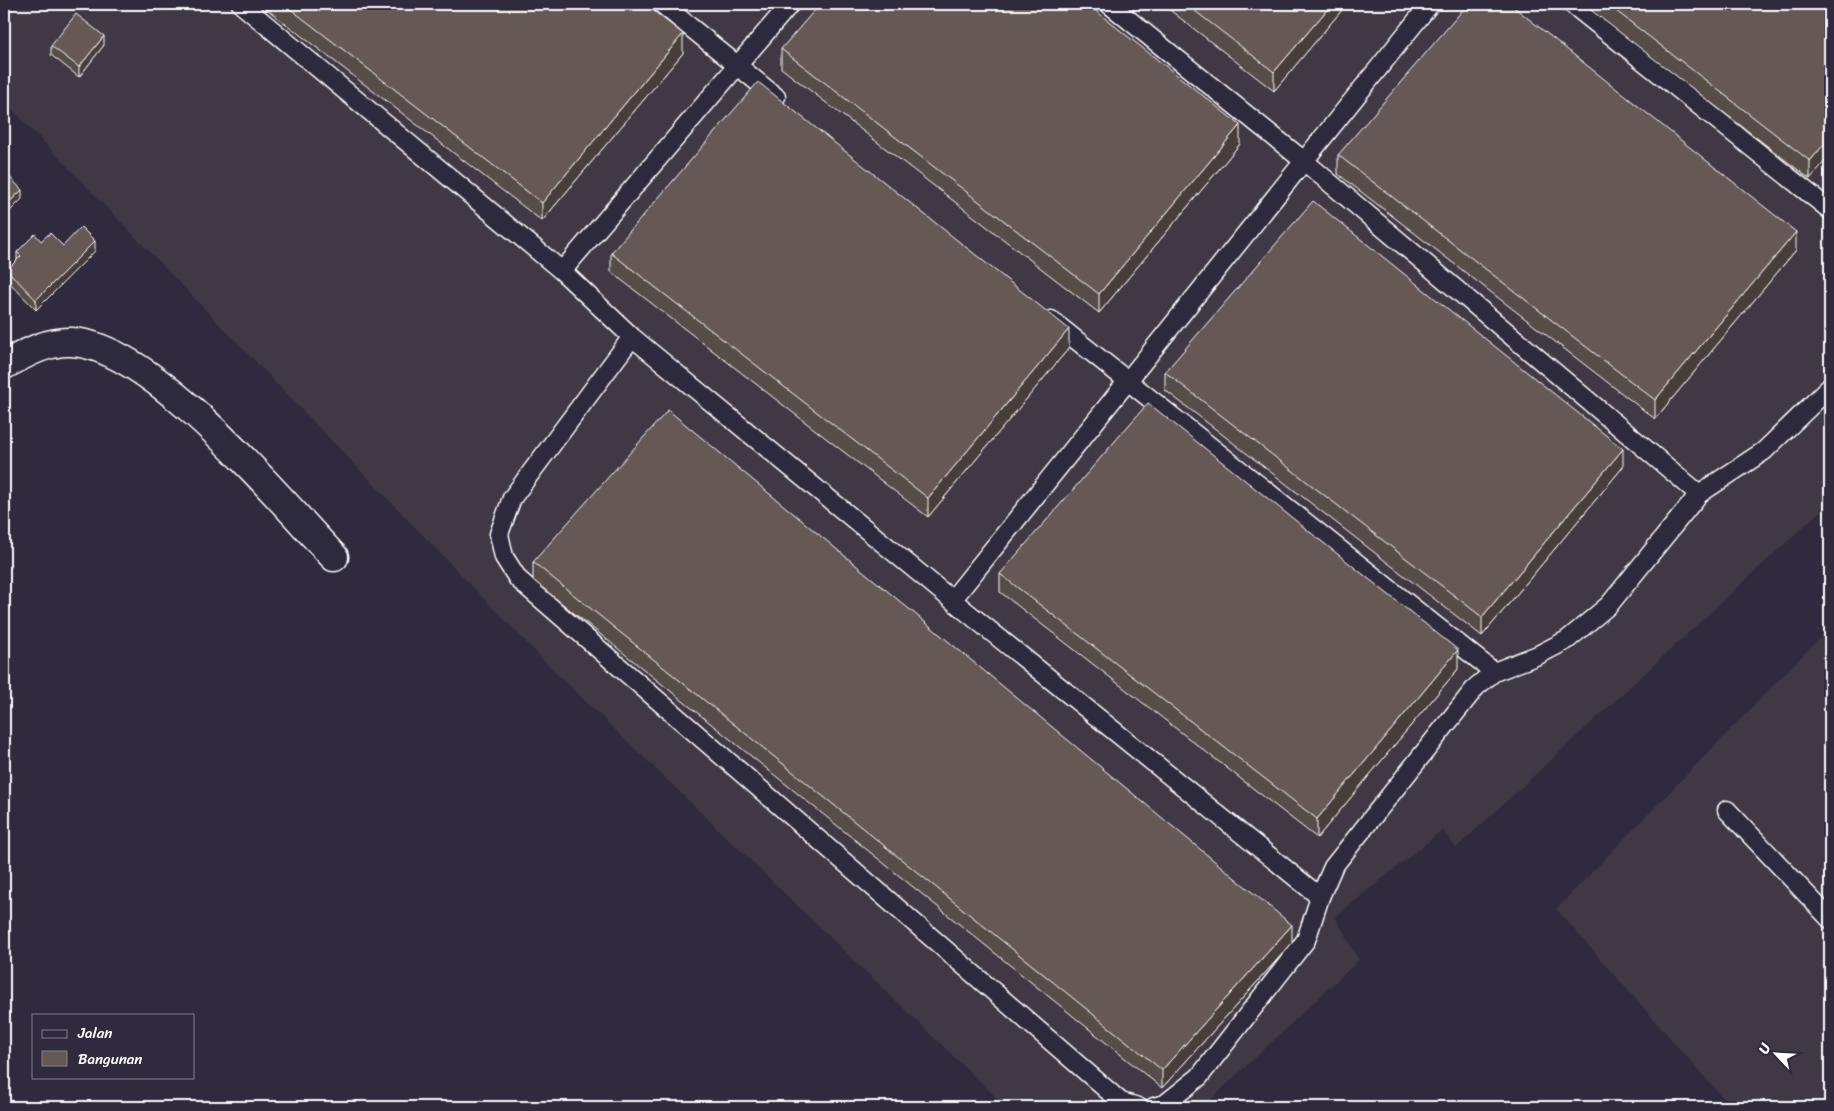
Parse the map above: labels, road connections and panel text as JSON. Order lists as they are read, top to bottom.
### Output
{
  "legend": ["Jalan", "Bangunan"],
  "north": "top left"
}
